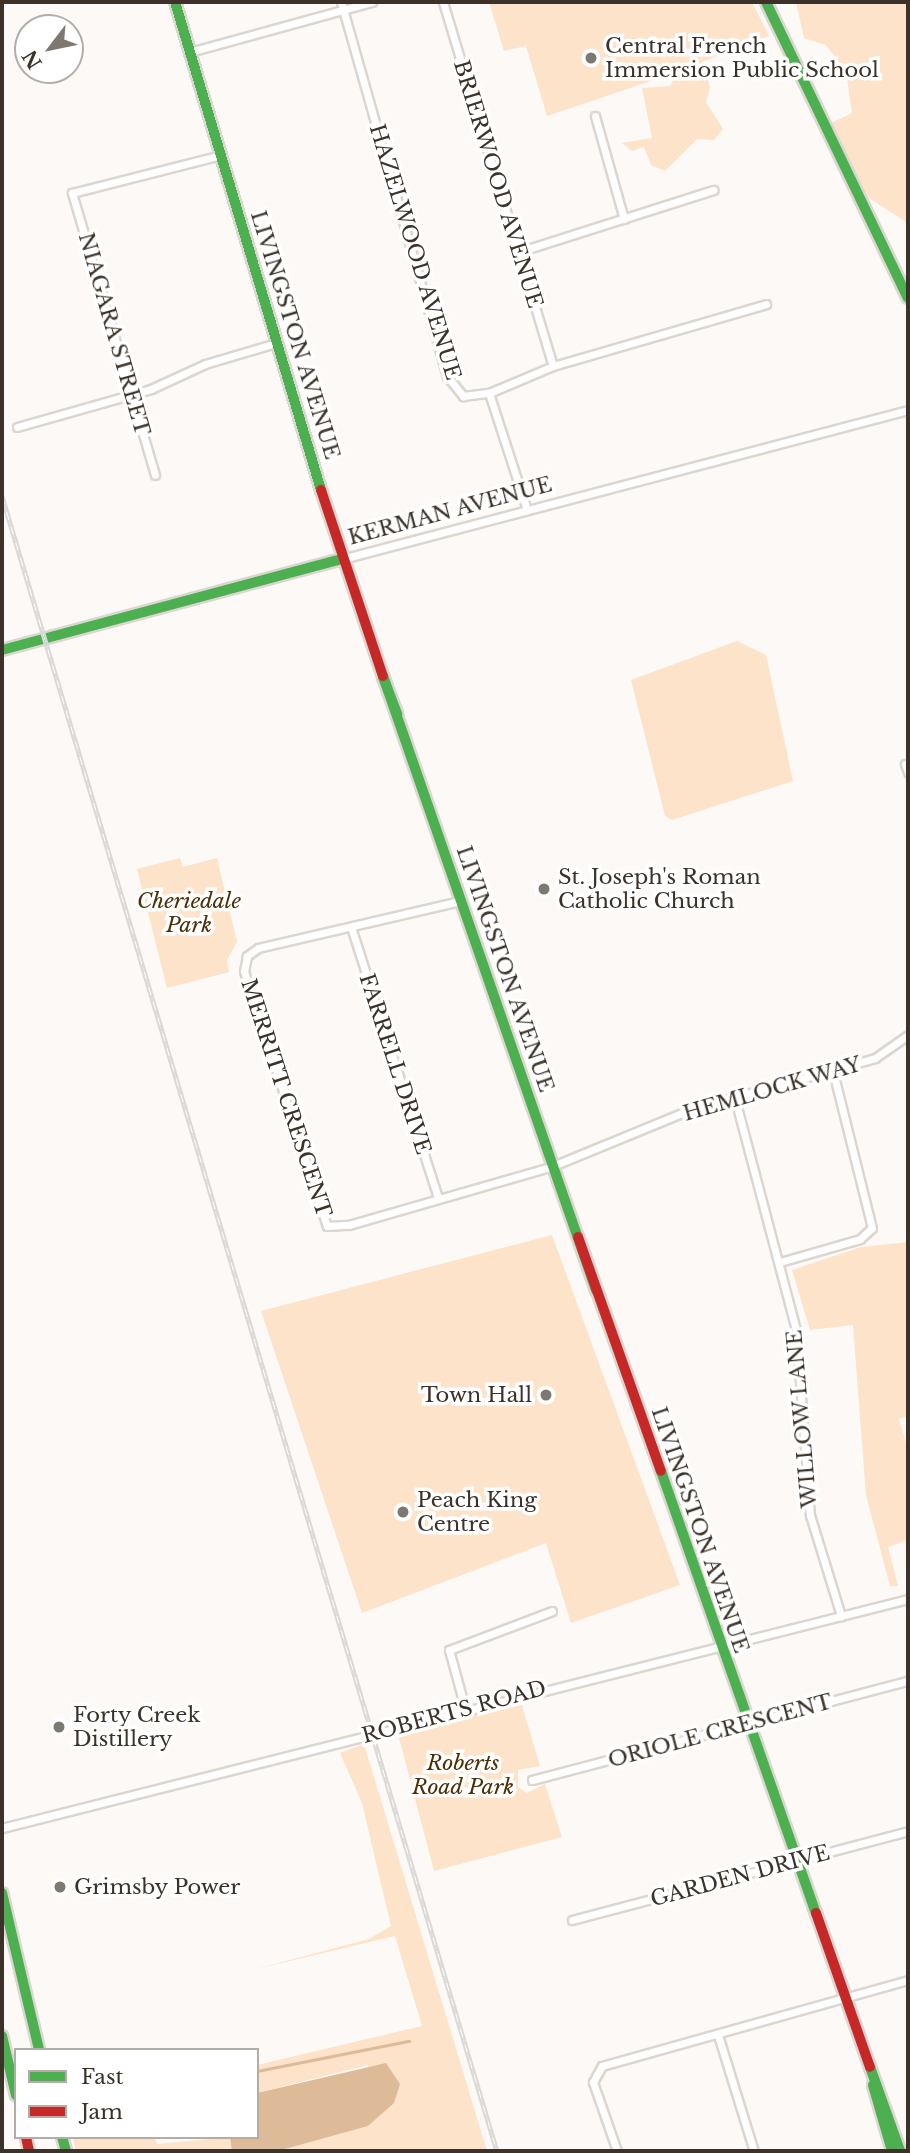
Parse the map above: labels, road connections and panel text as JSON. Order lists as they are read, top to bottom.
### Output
{
  "streets": {
    "main road": ["LIVINGSTON AVENUE", "KERMAN AVENUE"],
    "street": [
      "BRIERWOOD AVENUE",
      "HAZELWOOD AVENUE",
      "NIAGARA STREET",
      "FARRELL DRIVE",
      "HEMLOCK WAY",
      "MERRITT CRESCENT",
      "WILLOW LANE",
      "ROBERTS ROAD",
      "ORIOLE CRESCENT",
      "GARDEN DRIVE"
    ]
  },
  "crossings": [
    ["HAZELWOOD AVENUE", "KERMAN AVENUE"],
    ["NIAGARA STREET", "LIVINGSTON AVENUE"],
    ["LIVINGSTON AVENUE", "KERMAN AVENUE"],
    ["LIVINGSTON AVENUE", "HEMLOCK WAY"],
    ["LIVINGSTON AVENUE", "MERRITT CRESCENT"],
    ["LIVINGSTON AVENUE", "ROBERTS ROAD"],
    ["LIVINGSTON AVENUE", "ORIOLE CRESCENT"],
    ["LIVINGSTON AVENUE", "GARDEN DRIVE"],
    ["FARRELL DRIVE", "MERRITT CRESCENT"],
    ["HEMLOCK WAY", "MERRITT CRESCENT"],
    ["HEMLOCK WAY", "WILLOW LANE"],
    ["WILLOW LANE", "ROBERTS ROAD"]
  ],
  "parks": ["Cheriedale Park", "Roberts Road Park"],
  "places": [
    "Central French Immersion Public School",
    "St. Joseph's Roman Catholic Church",
    "Town Hall",
    "Peach King Centre",
    "Forty Creek Distillery",
    "Grimsby Power"
  ],
  "legend": ["Fast", "Jam"],
  "north": "bottom left"
}
